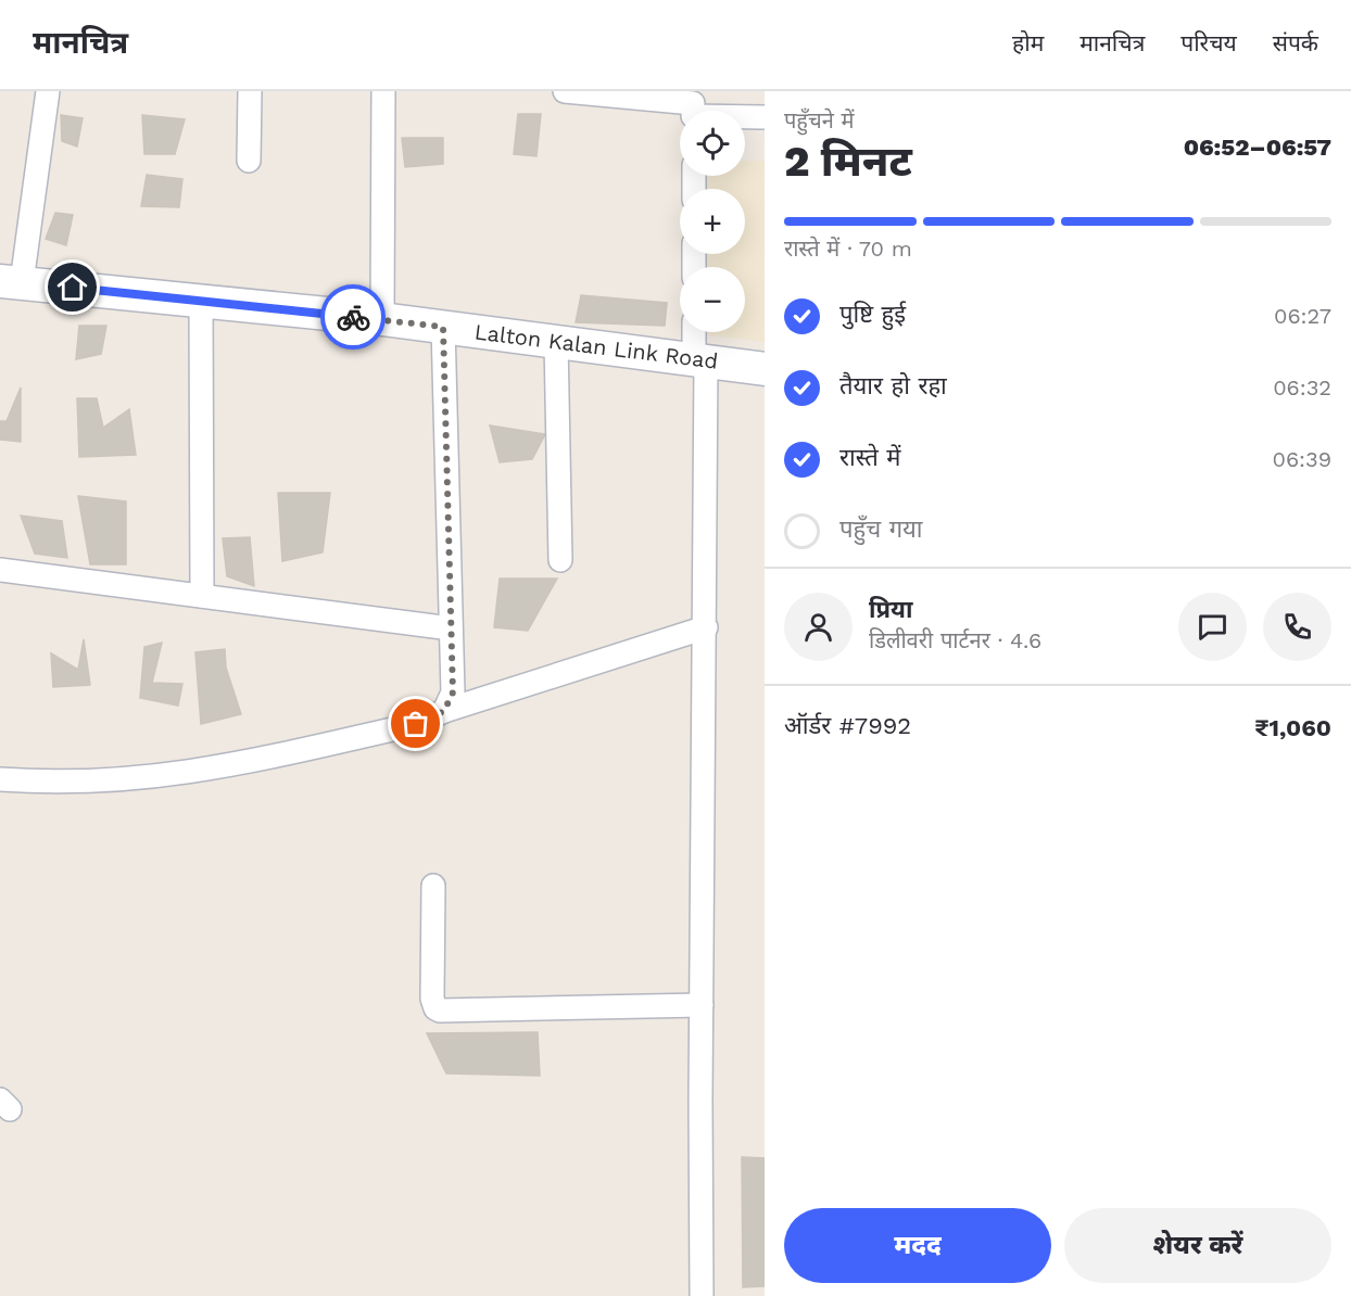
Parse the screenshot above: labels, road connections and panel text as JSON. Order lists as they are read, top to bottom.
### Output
{
  "streets": {
    "street": ["Lalton Kalan Link Road"]
  },
  "page": {
    "header": "मानचित्र",
    "nav": [
      "होम",
      "मानचित्र",
      "परिचय",
      "संपर्क"
    ],
    "heading": ["2 मिनट", "पहुँचने में", "06:52–06:57"],
    "panel": [
      "प्रिया",
      "डिलीवरी पार्टनर · 4.6",
      "ऑर्डर #7992",
      "₹1,060"
    ],
    "map_buttons": ["+", "−"],
    "bar": "रास्ते में · 70 m",
    "list": [
      ["पुष्टि हुई", "06:27"],
      ["तैयार हो रहा", "06:32"],
      ["रास्ते में", "06:39"],
      "पहुँच गया"
    ],
    "buttons": ["मदद", "शेयर करें"]
  }
}
